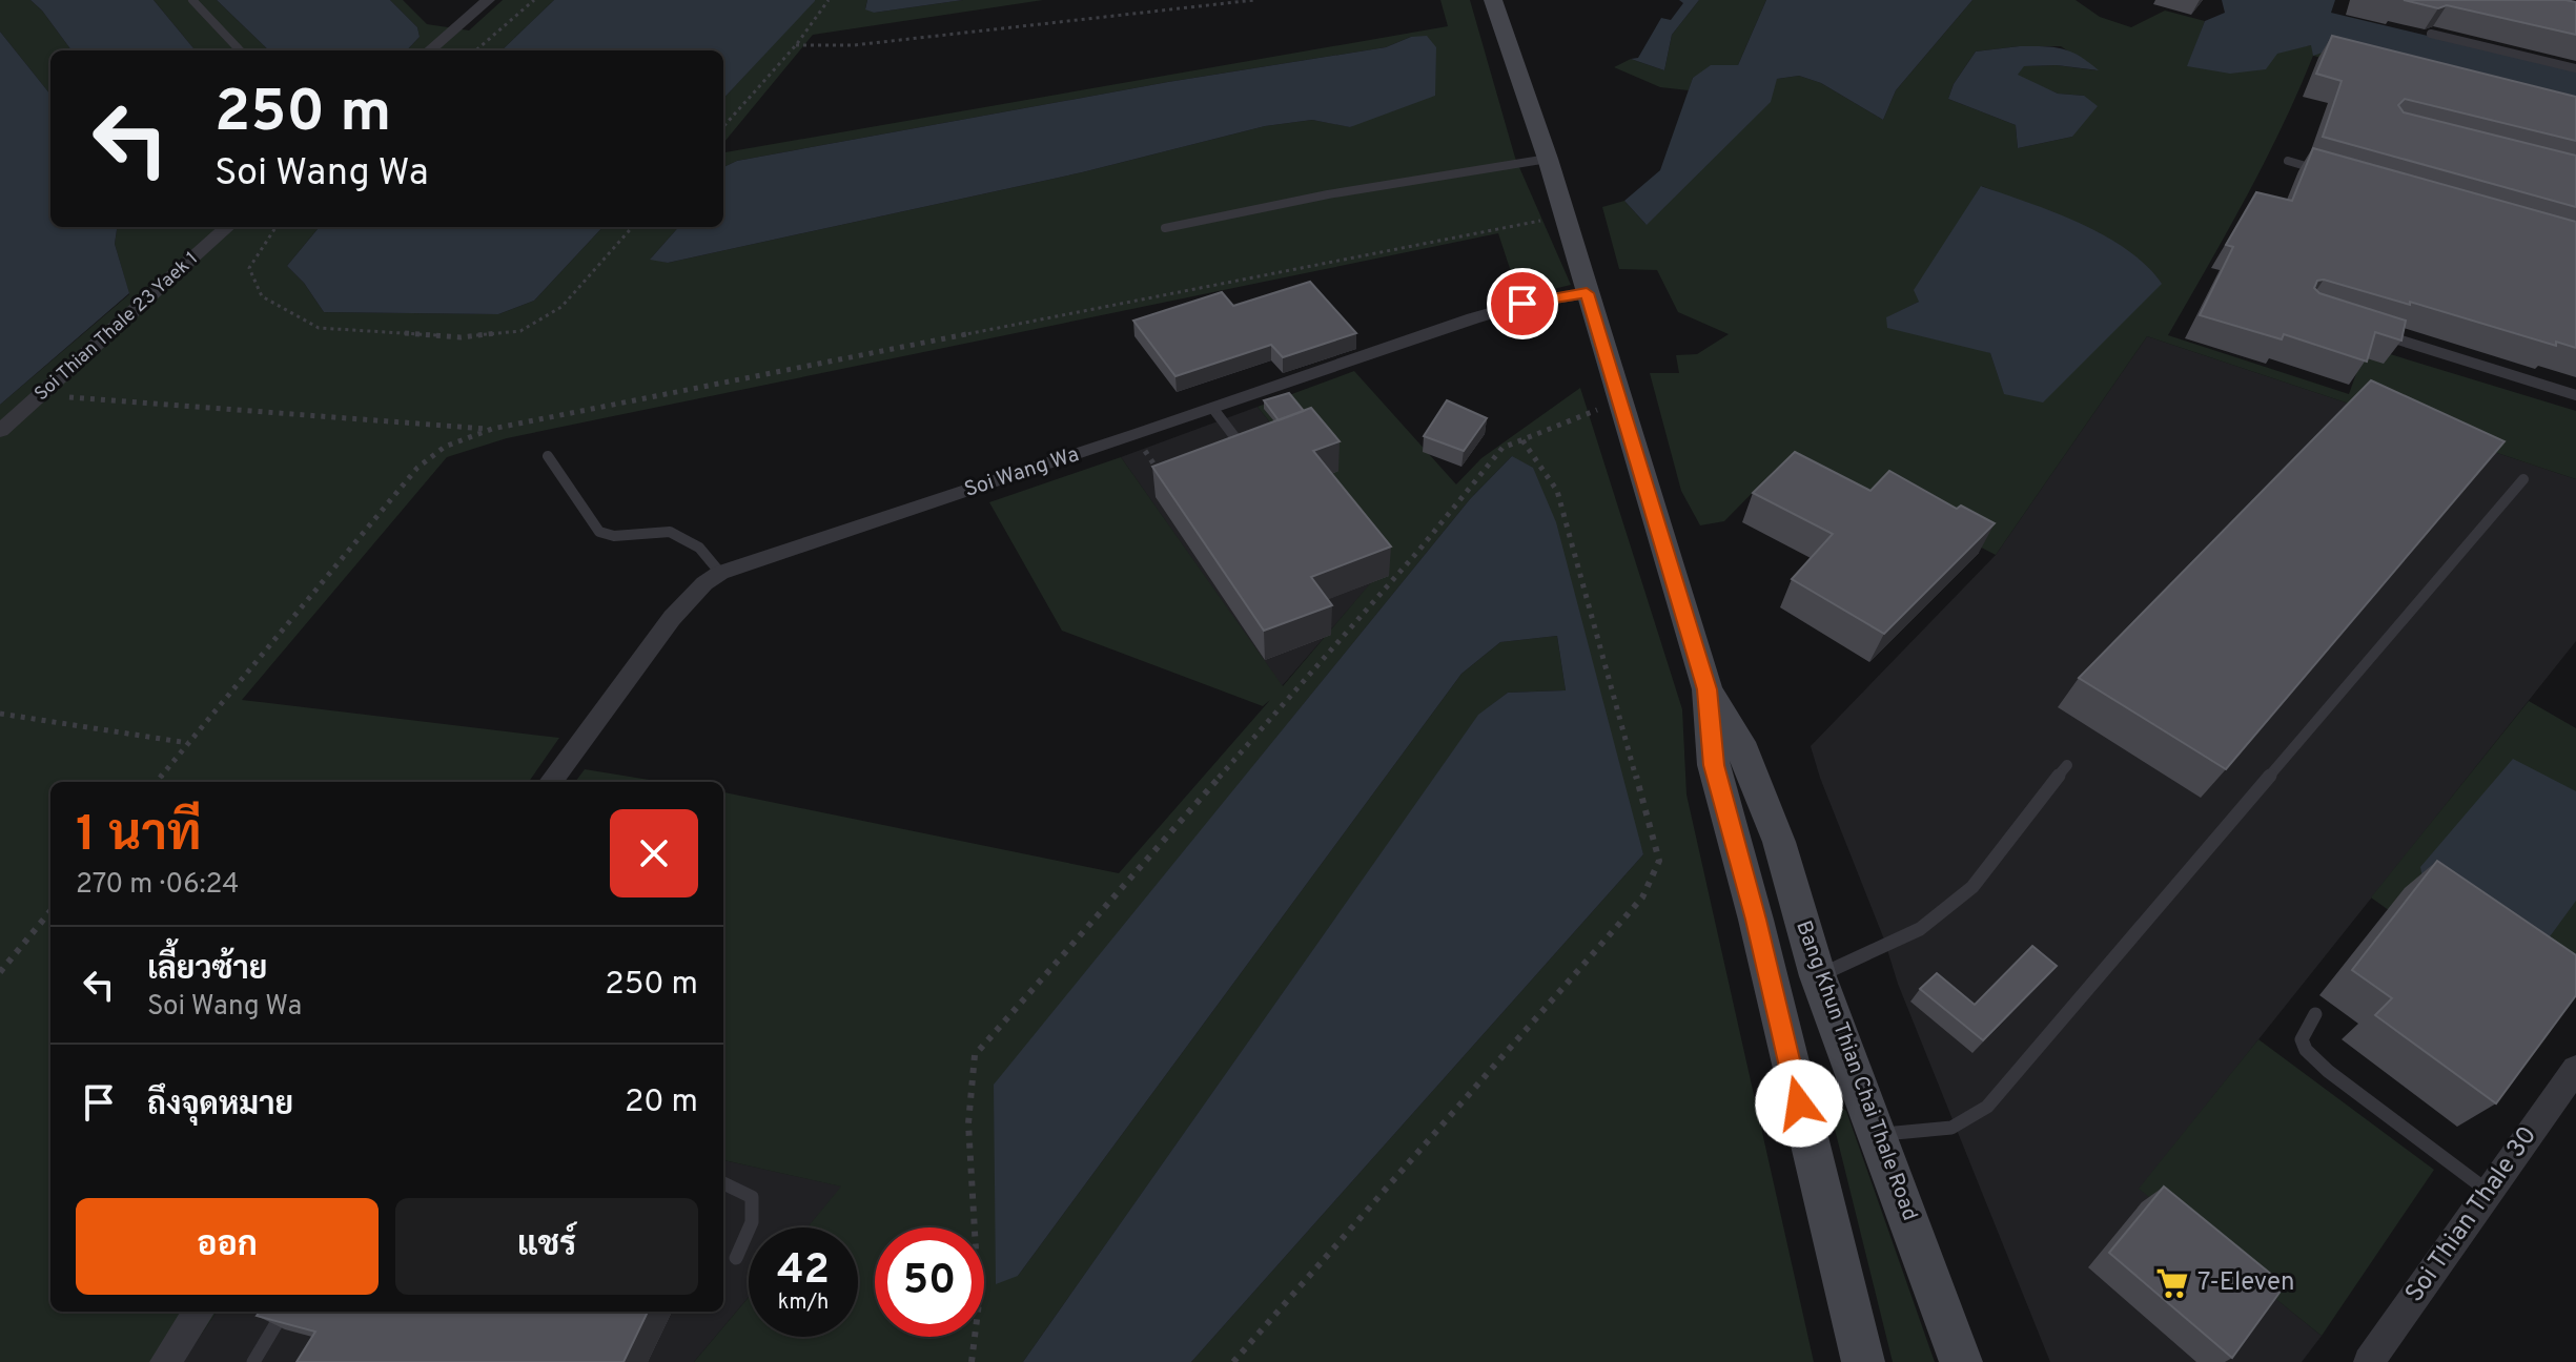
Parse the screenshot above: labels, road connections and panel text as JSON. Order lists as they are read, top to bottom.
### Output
{
  "streets": {
    "main road": ["Bang Khun Thian Chai Thale Road"],
    "street": ["Soi Thian Thale 23 Yaek 1", "Soi Wang Wa", "Soi Thian Thale 30"]
  },
  "crossings": [
    ["Soi Wang Wa", "Bang Khun Thian Chai Thale Road"]
  ],
  "places": {
    "supermarket": ["7-Eleven"]
  },
  "page": {
    "turn": ["250 m", "Soi Wang Wa"],
    "heading": ["1 นาที", "270 m · 06:24"],
    "list": [
      {
        "name": "เลี้ยวซ้าย",
        "note": "Soi Wang Wa",
        "value": "250 m"
      },
      {
        "name": "ถึงจุดหมาย",
        "value": "20 m"
      }
    ],
    "buttons": ["ออก", "แชร์"],
    "speed": "42 km/h",
    "limit": "50"
  }
}
